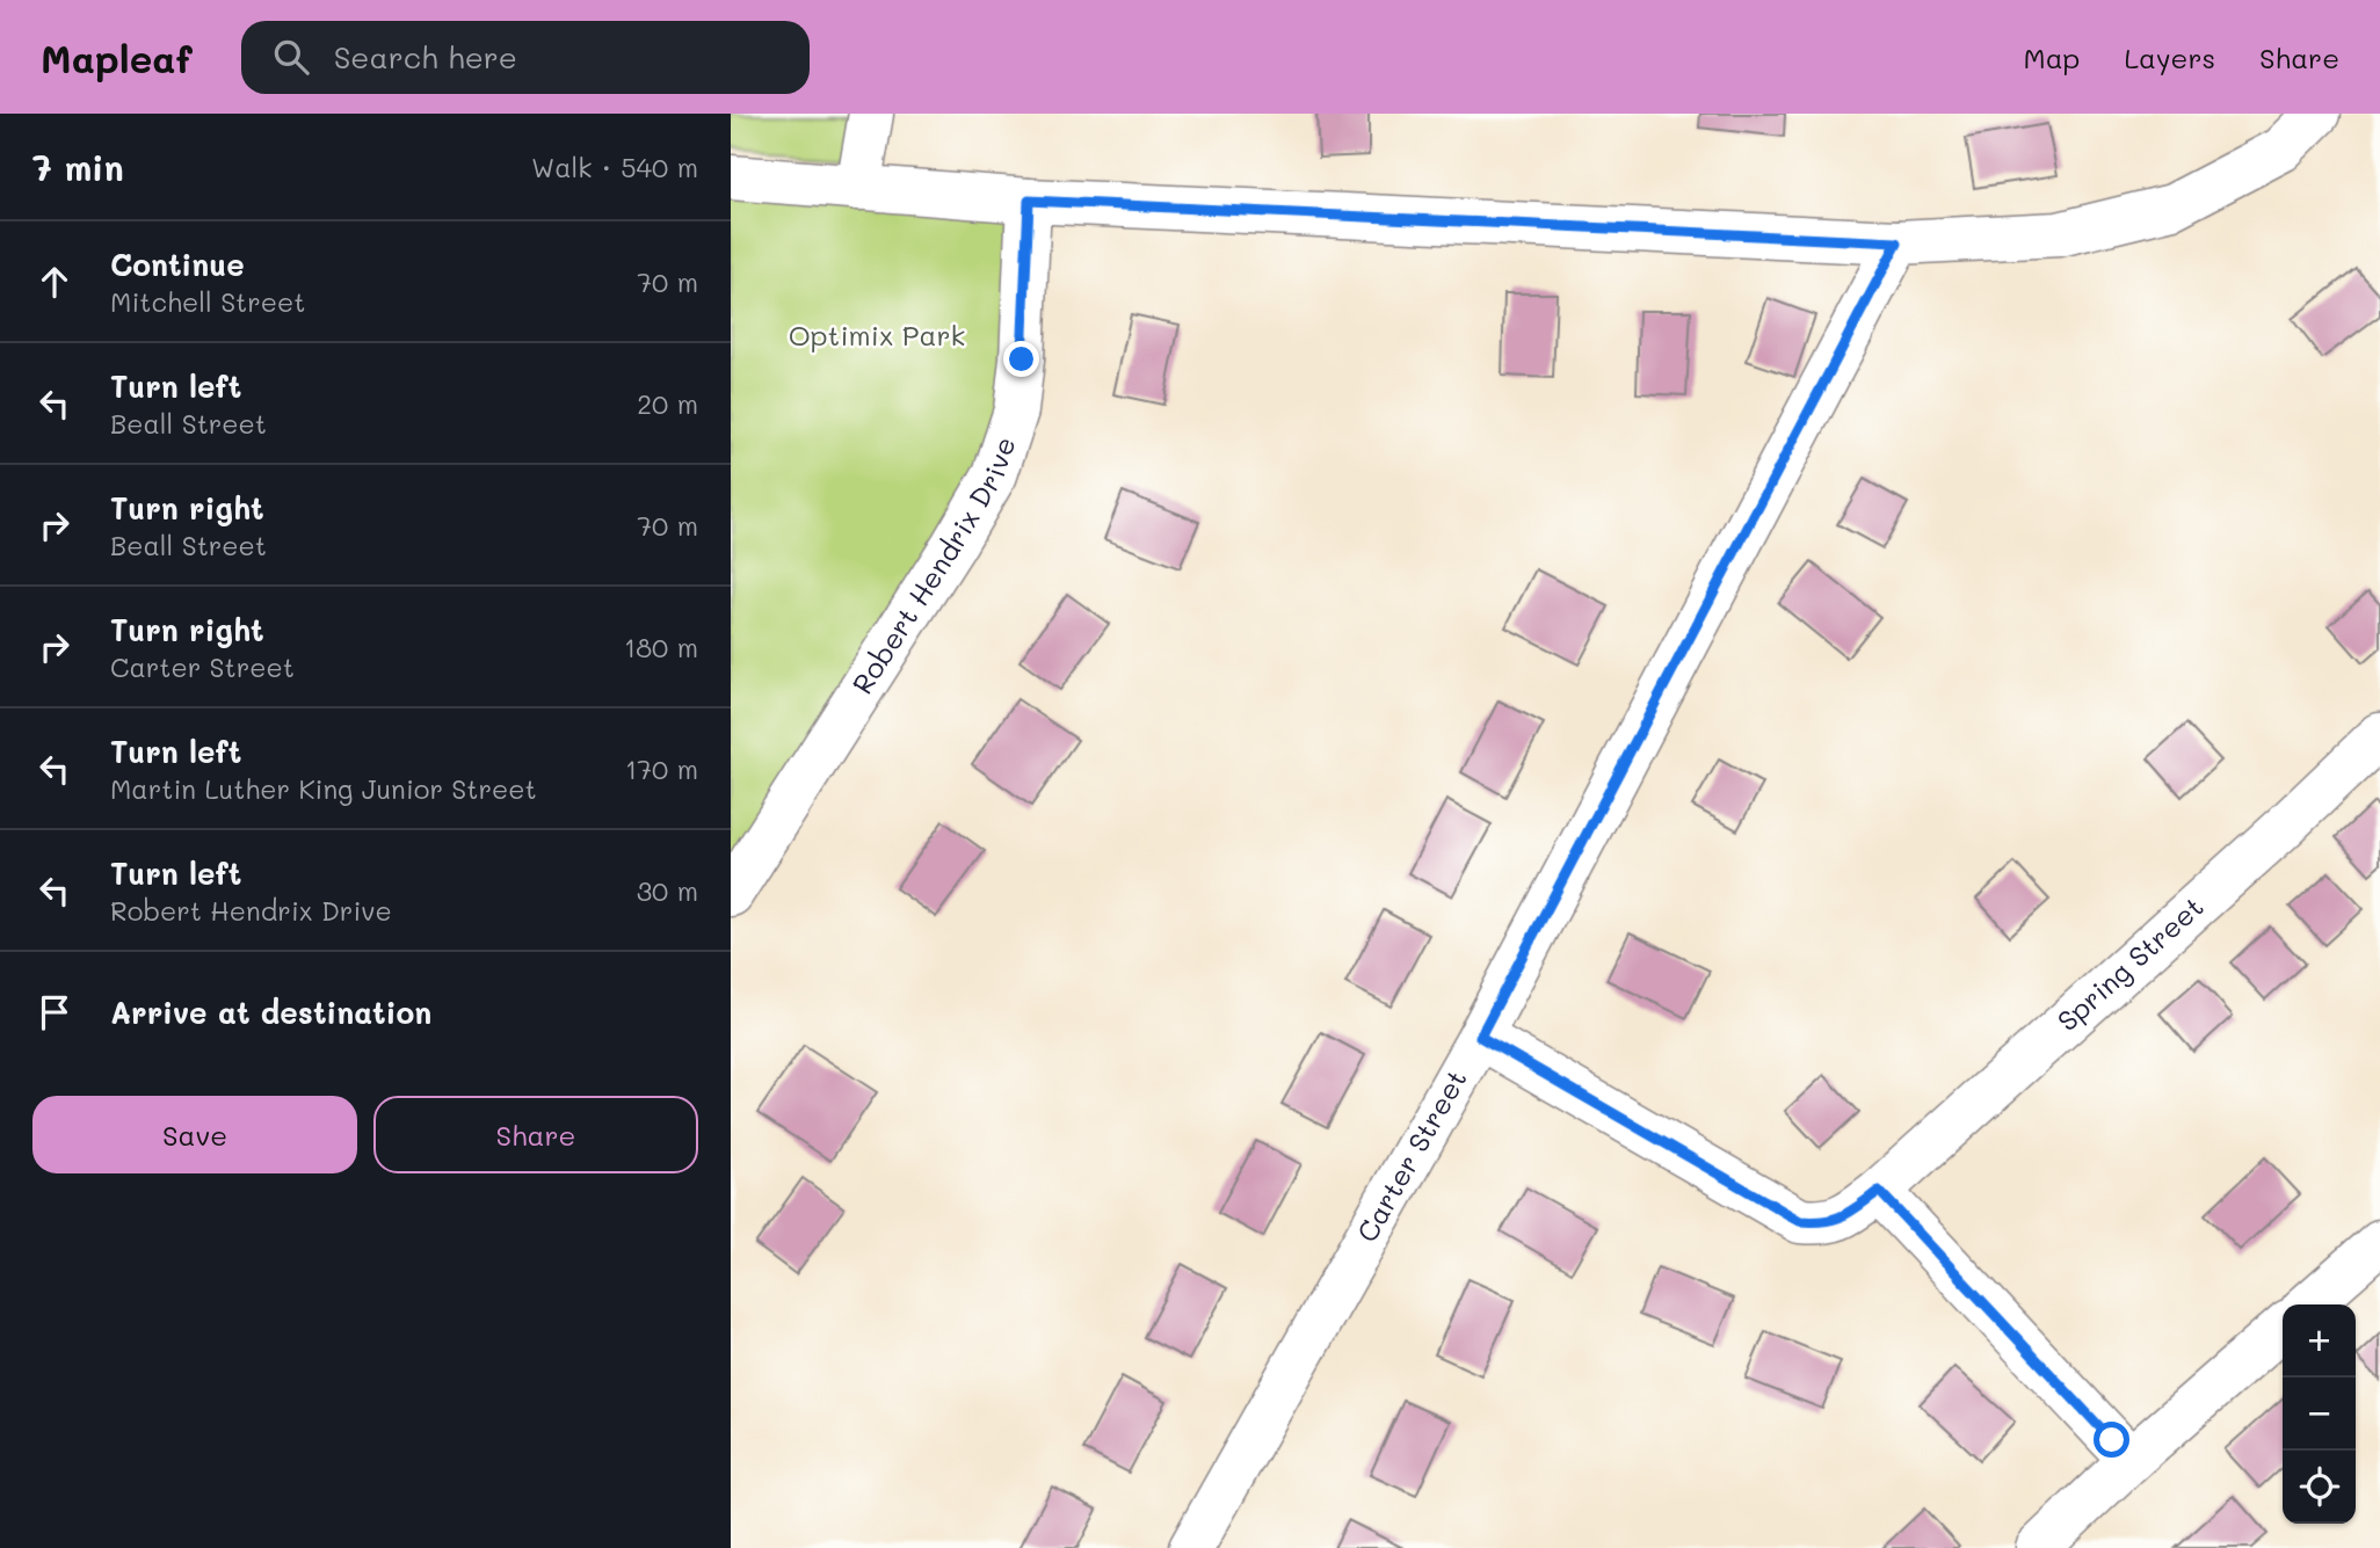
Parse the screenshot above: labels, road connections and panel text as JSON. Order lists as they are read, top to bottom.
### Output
{
  "streets": {
    "street": ["Robert Hendrix Drive", "Spring Street", "Carter Street"]
  },
  "crossings": [
    ["Spring Street", "Carter Street"]
  ],
  "parks": ["Optimix Park"],
  "page": {
    "header": "Mapleaf",
    "search": "Search here",
    "nav": ["Map", "Layers", "Share"],
    "heading": ["7 min", "Walk · 540 m"],
    "list": [
      ["Continue", "Mitchell Street", "70 m"],
      ["Turn left", "Beall Street", "20 m"],
      ["Turn right", "Beall Street", "70 m"],
      ["Turn right", "Carter Street", "180 m"],
      ["Turn left", "Martin Luther King Junior Street", "170 m"],
      ["Turn left", "Robert Hendrix Drive", "30 m"],
      "Arrive at destination"
    ],
    "buttons": ["Save", "Share"],
    "map_buttons": ["+", "−"]
  }
}
